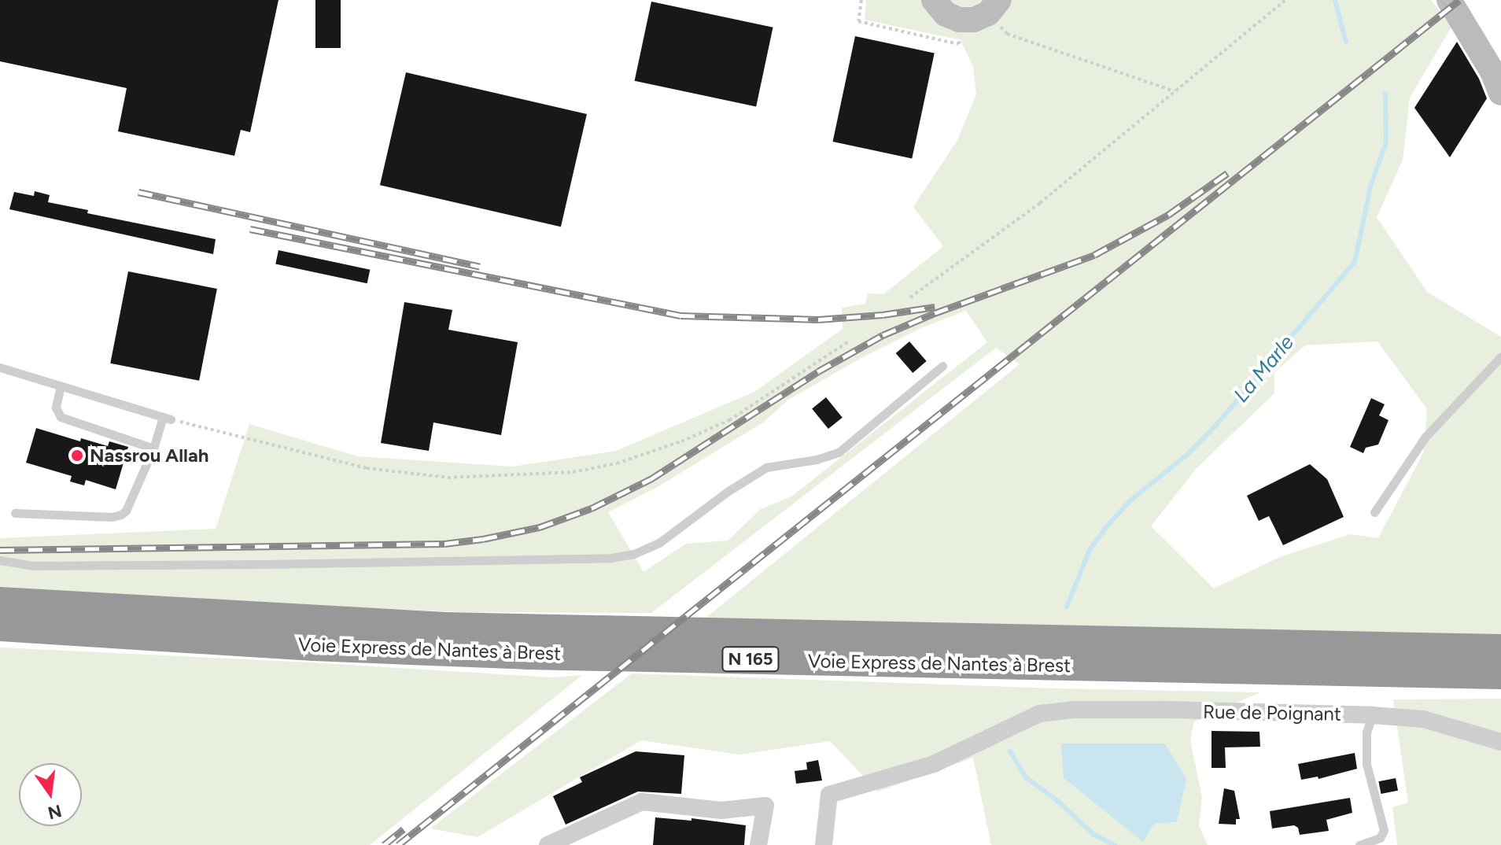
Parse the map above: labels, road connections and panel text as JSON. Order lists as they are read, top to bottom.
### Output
{
  "streets": {
    "highway": ["Voie Express de Nantes à Brest", "N 165"],
    "street": ["Rue de Poignant"]
  },
  "water": ["La Marle"],
  "places": ["Nassrou Allah"],
  "north": "bottom"
}
